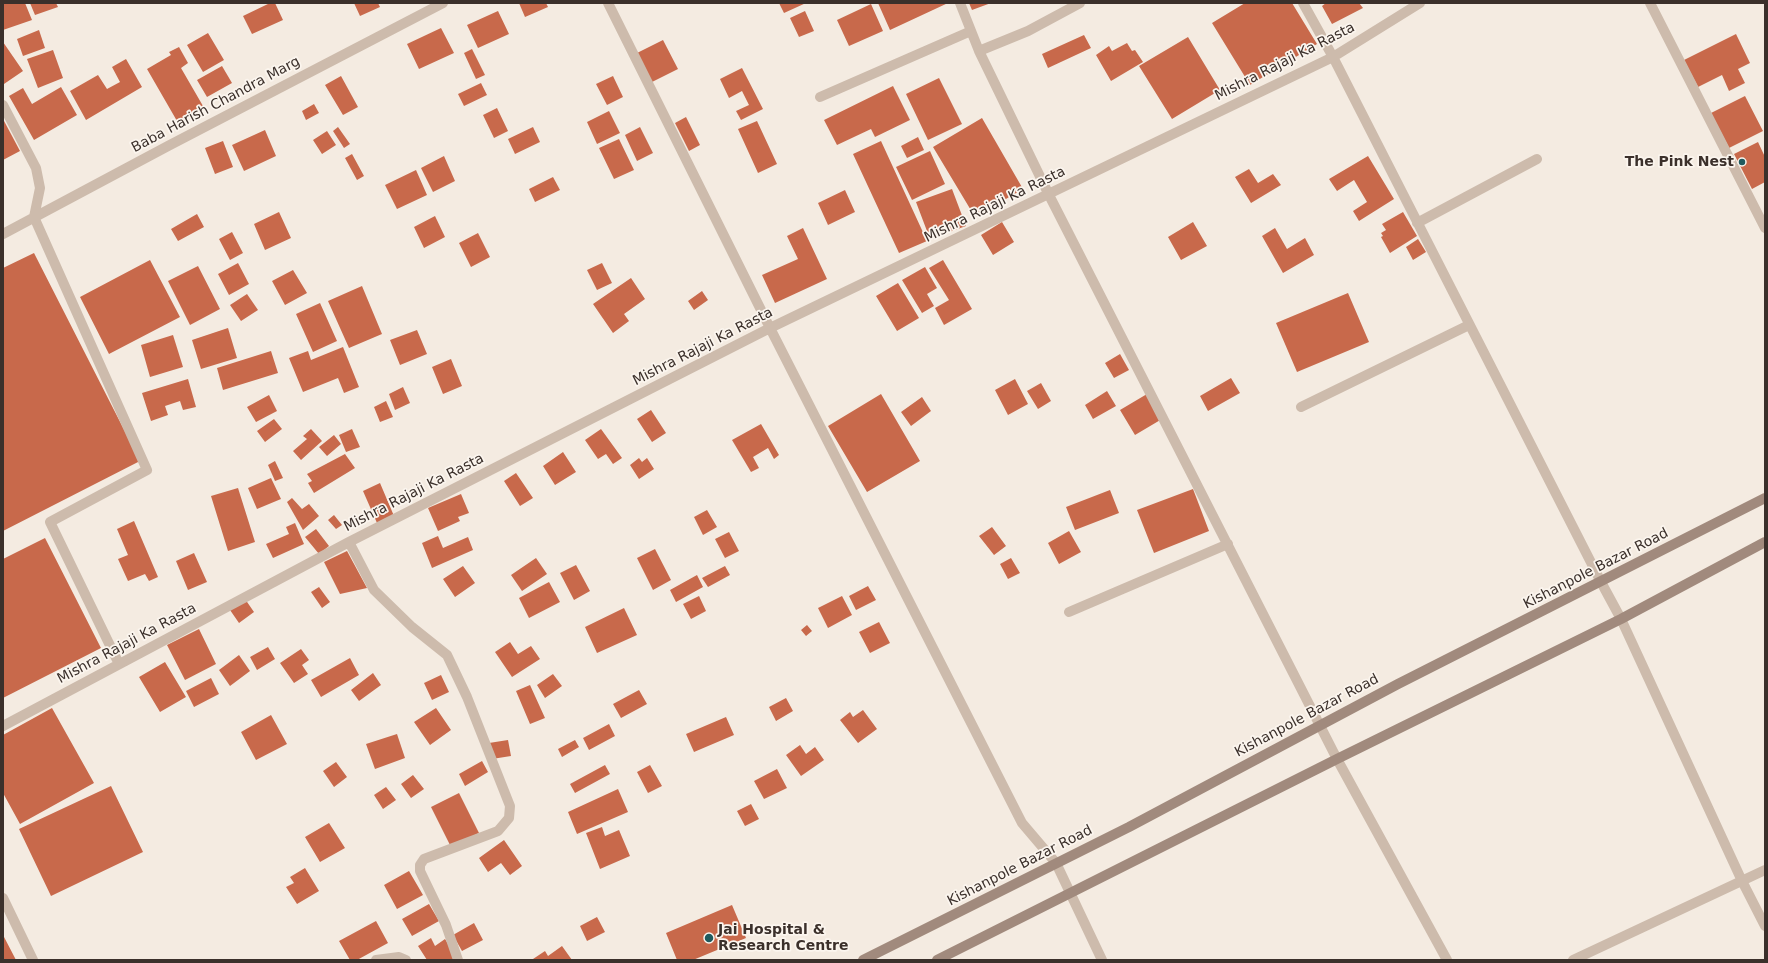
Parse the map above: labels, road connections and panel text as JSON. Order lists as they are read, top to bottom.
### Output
{
  "streets": {
    "street": ["Mishra Rajaji Ka Rasta", "Baba Harish Chandra Marg", "Kishanpole Bazar Road"]
  },
  "places": ["The Pink Nest", "Jai Hospital & Research Centre"]
}
